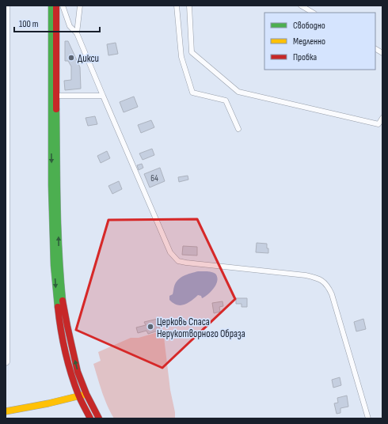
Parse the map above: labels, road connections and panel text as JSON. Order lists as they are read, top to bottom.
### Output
{
  "places": ["Дикси", "Церковь Спаса Нерукотворного Образа"],
  "house_numbers": ["64"],
  "legend": ["Свободно", "Медленно", "Пробка"],
  "scale_bar": "100 m"
}
